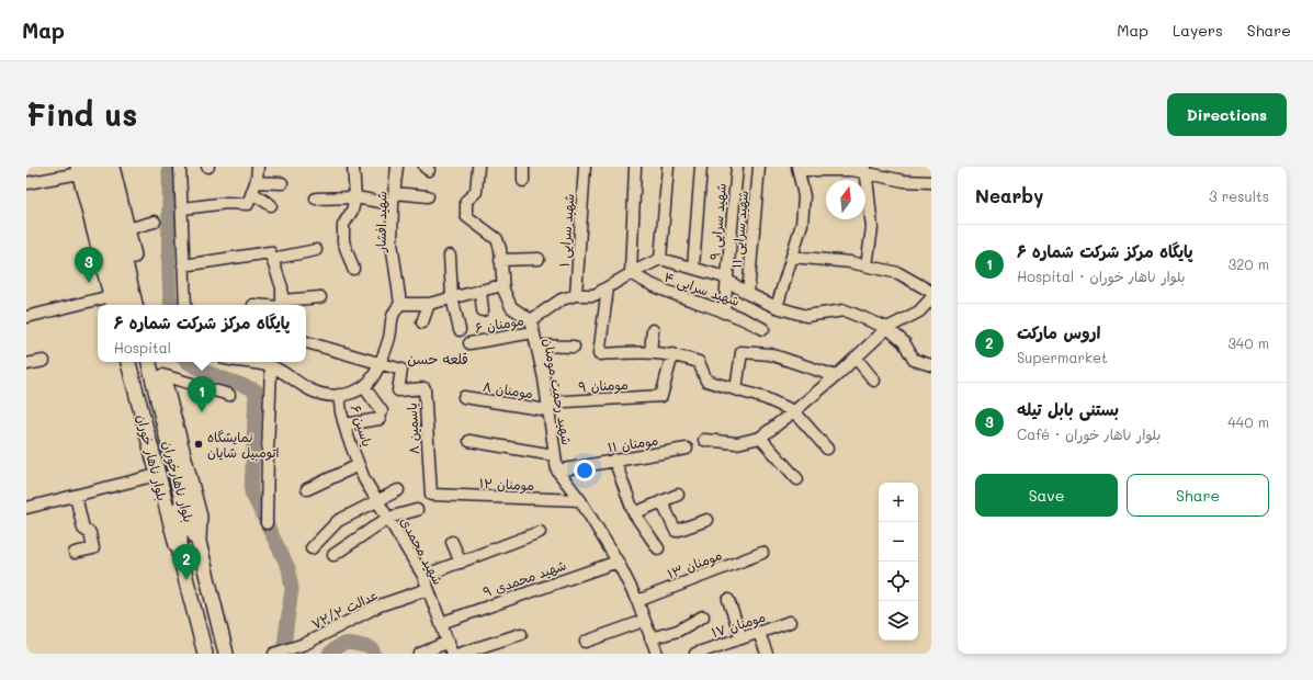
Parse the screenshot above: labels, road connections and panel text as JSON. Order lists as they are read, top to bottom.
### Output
{
  "streets": {
    "main road": ["بلوار ناهار خوران", "بلوار ناهارخوران"],
    "street": [
      "شهید افشار",
      "شهید سرایی ۹",
      "شهید سرایی ۱۱",
      "شهید سرایی ۱",
      "شهید سرایی ۴",
      "مومنان ۶",
      "مومنان ۹",
      "مومنان ۸",
      "شهید رحمت مومنان",
      "یاسین ۶",
      "یاسمین ۸",
      "مومنان ۱۱",
      "مومنان ۱۲",
      "شهید محمدی",
      "مومنان ۱۳",
      "۹ شهید محمدی",
      "عدالت ۷۲/۲",
      "مومنان ۱۷"
    ]
  },
  "crossings": [
    ["شهید سرایی ۹", "شهید سرایی ۴"],
    ["مومنان ۶", "شهید رحمت مومنان"],
    ["مومنان ۹", "مومنان ۸"],
    ["مومنان ۹", "شهید رحمت مومنان"],
    ["مومنان ۸", "شهید رحمت مومنان"],
    ["شهید رحمت مومنان", "مومنان ۱۱"],
    ["شهید رحمت مومنان", "مومنان ۱۲"],
    ["شهید رحمت مومنان", "مومنان ۱۳"],
    ["شهید رحمت مومنان", "۹ شهید محمدی"],
    ["یاسین ۶", "شهید محمدی"],
    ["یاسمین ۸", "مومنان ۱۲"],
    ["بلوار ناهار خوران", "بلوار ناهارخوران"],
    ["شهید محمدی", "۹ شهید محمدی"],
    ["شهید محمدی", "عدالت ۷۲/۲"]
  ],
  "districts": ["قلعه حسن"],
  "places": ["نمایشگاه اتومبیل شایان"],
  "north": "top",
  "page": {
    "header": "Map",
    "nav": ["Map", "Layers", "Share"],
    "buttons": [
      "Directions",
      ["Save", "Share"]
    ],
    "title": "Find us",
    "heading": ["Nearby", "3 results"],
    "list": [
      {
        "mark": "1",
        "name": "پایگاه مرکز شرکت شماره ۶",
        "note": "Hospital · بلوار ناهار خوران",
        "value": "320 m"
      },
      {
        "mark": "2",
        "name": "اروس مارکت",
        "note": "Supermarket",
        "value": "340 m"
      },
      {
        "mark": "3",
        "name": "بستنی بابل تیله",
        "note": "Café · بلوار ناهار خوران",
        "value": "440 m"
      }
    ],
    "pins": ["3", "1", "2"],
    "popup": ["پایگاه مرکز شرکت شماره ۶", "Hospital"],
    "map_buttons": ["+", "−"]
  }
}
